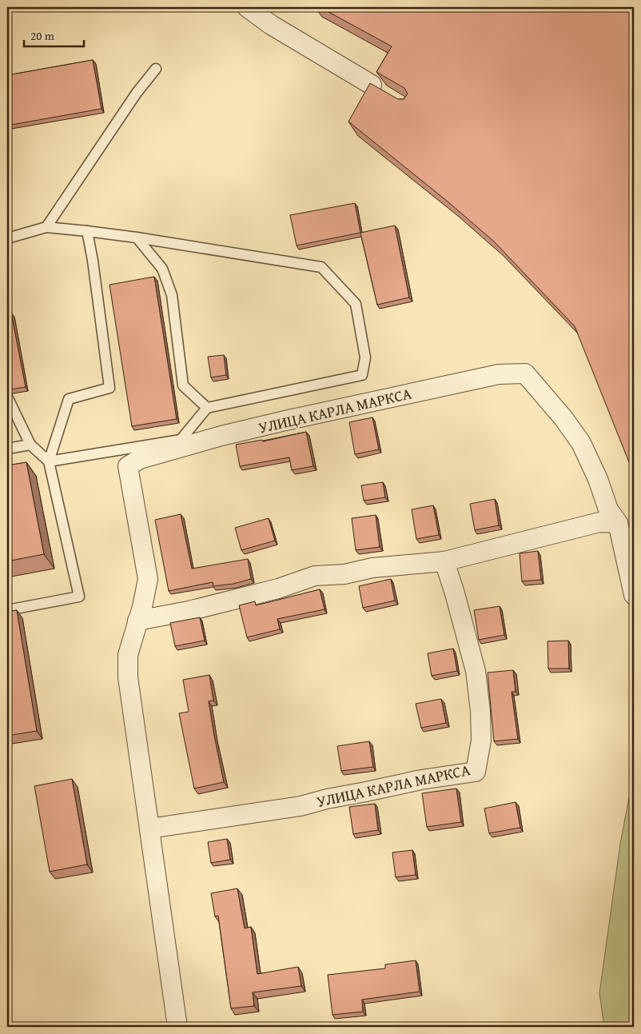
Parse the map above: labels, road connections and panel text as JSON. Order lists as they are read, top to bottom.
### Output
{
  "streets": {
    "street": ["УЛИЦА КАРЛА МАРКСА"]
  },
  "scale_bar": "20 m"
}
